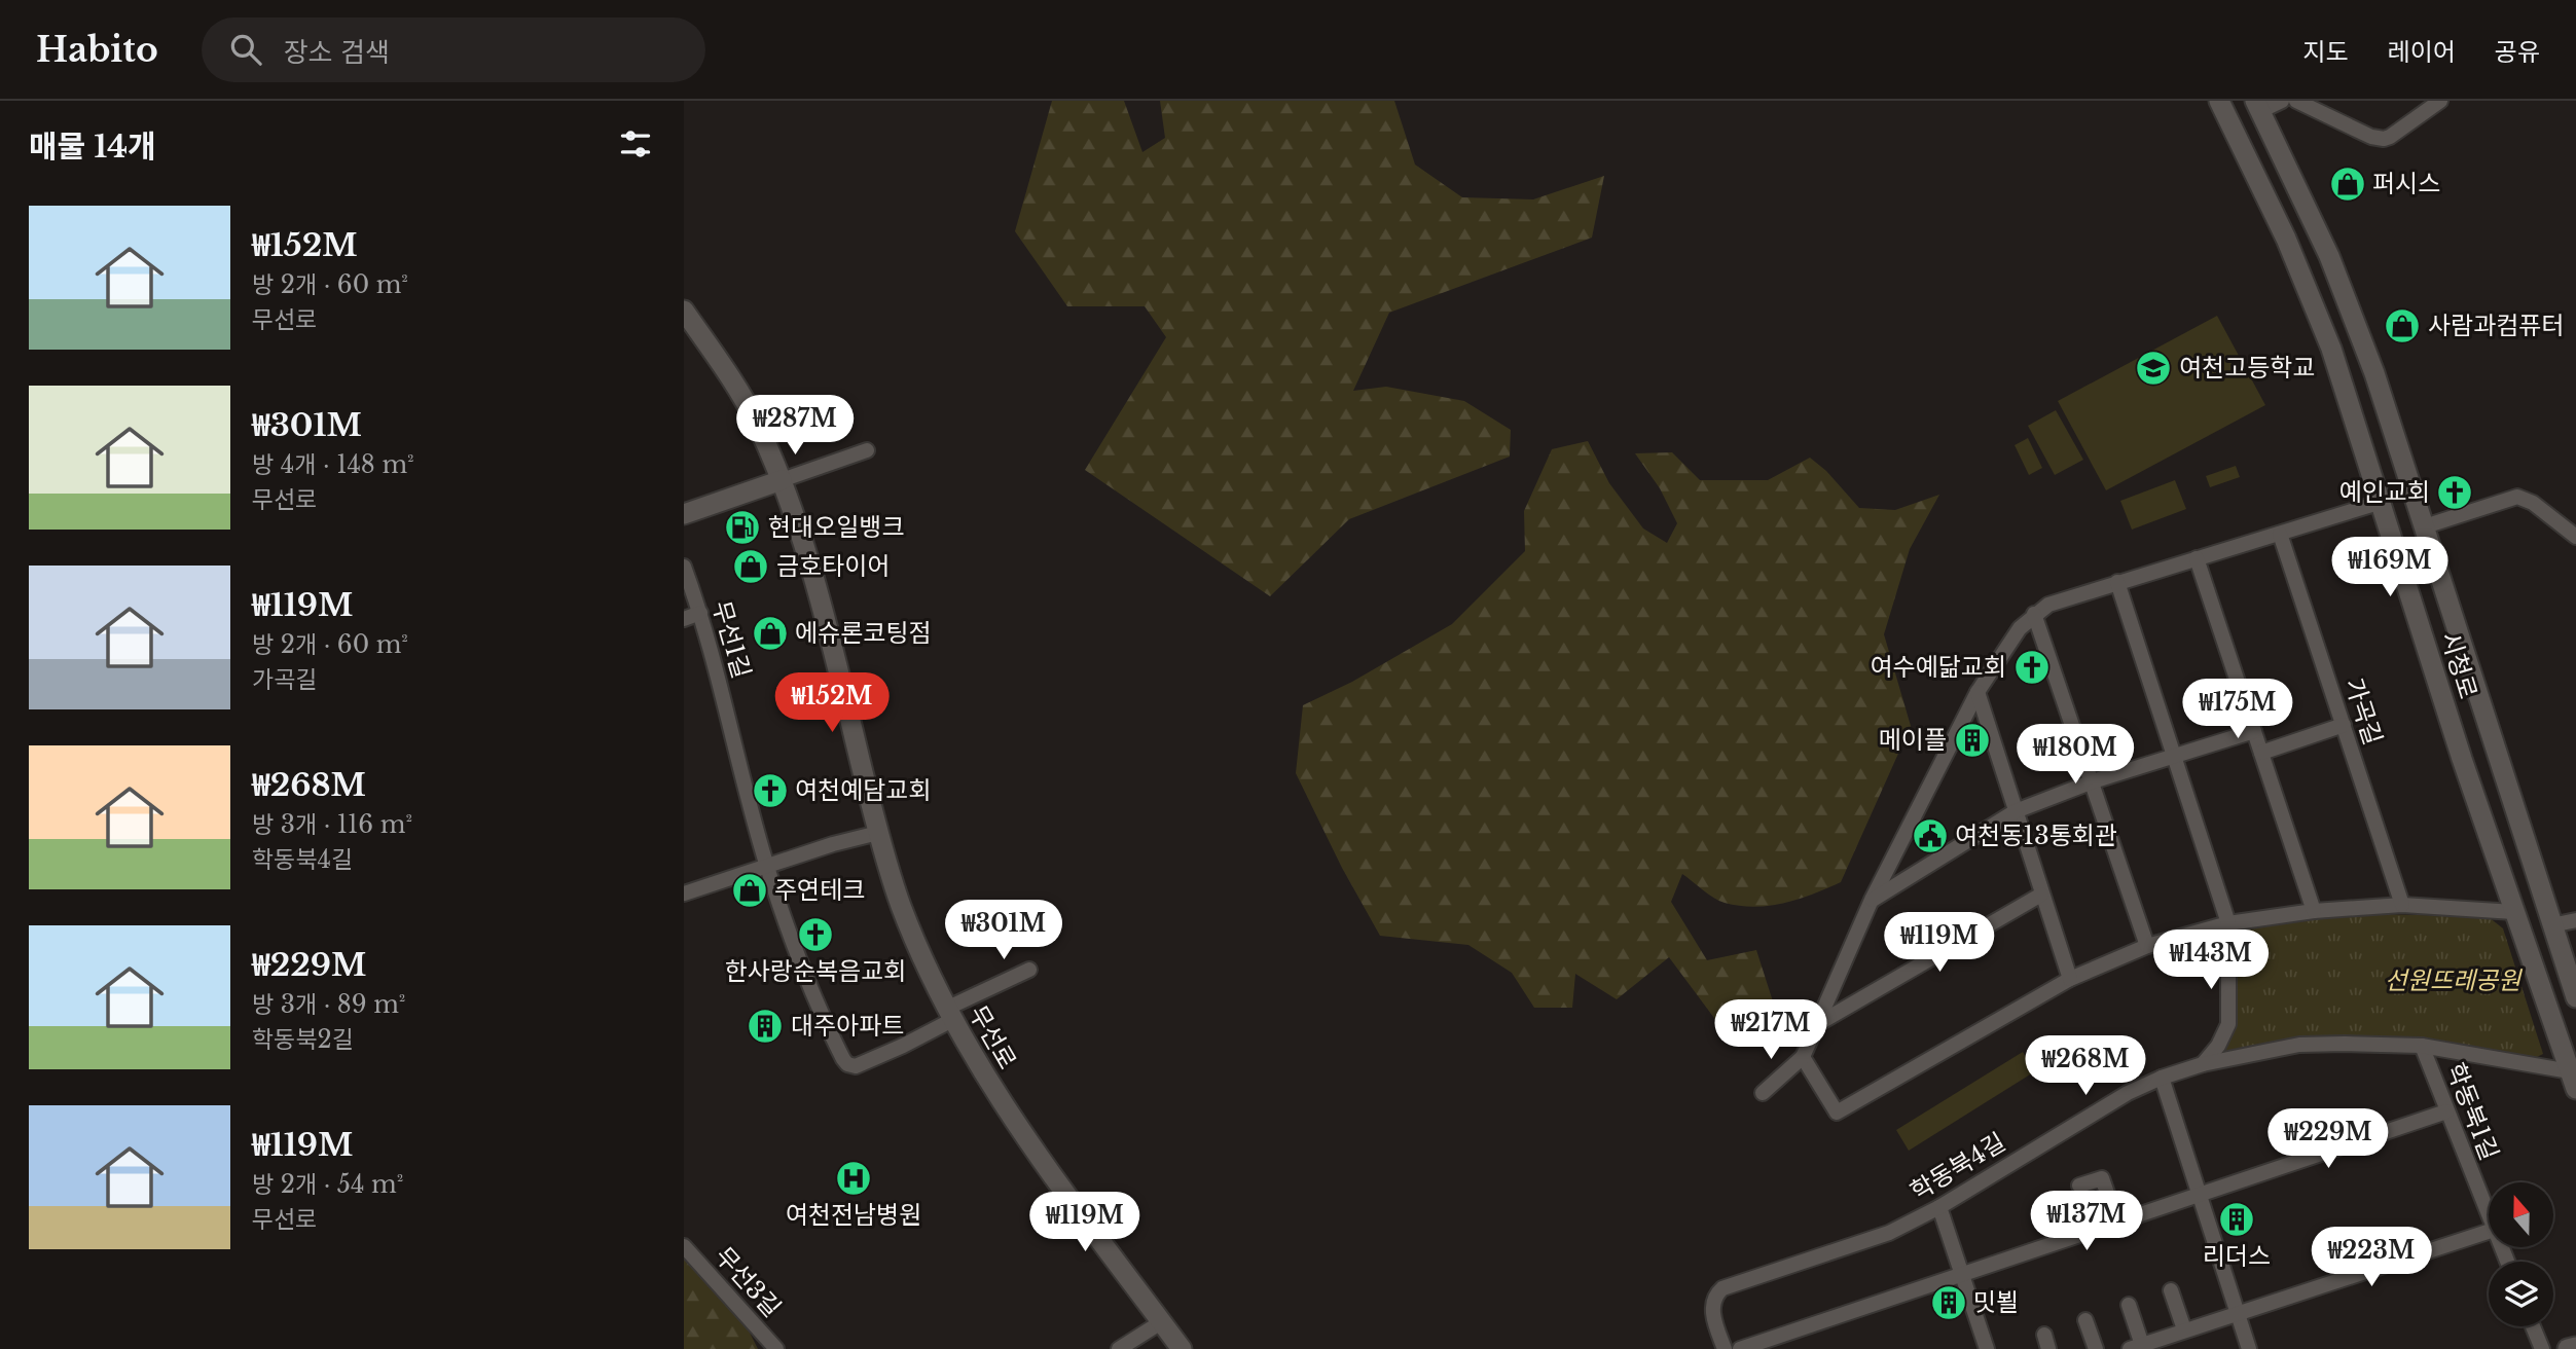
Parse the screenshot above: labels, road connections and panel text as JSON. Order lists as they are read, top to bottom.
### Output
{
  "streets": {
    "street": [
      "무선1길",
      "시청로",
      "가곡길",
      "무선로",
      "학동북1길",
      "학동북4길",
      "무선3길"
    ]
  },
  "crossings": [
    ["무선1길", "무선로"],
    ["시청로", "학동북4길"],
    ["학동북1길", "학동북4길"]
  ],
  "parks": ["선원뜨레공원"],
  "places": {
    "shop": [
      "퍼시스",
      "사람과컴퓨터",
      "금호타이어",
      "에슈론코팅점",
      "주연테크"
    ],
    "school or university": ["여천고등학교"],
    "church": [
      "예인교회",
      "여수예닮교회",
      "여천예담교회",
      "한사랑순복음교회"
    ],
    "fuel station": ["현대오일뱅크"],
    "building": [
      "메이플",
      "대주아파트",
      "리더스",
      "밋뵐"
    ],
    "public building": ["여천동13통회관"],
    "hospital": ["여천전남병원"]
  },
  "north": "top",
  "page": {
    "header": "Habito",
    "search": "장소 검색",
    "nav": ["지도", "레이어", "공유"],
    "heading": "매물 14개",
    "list": [
      {
        "name": "₩152M",
        "note": "방 2개 · 60 m² · 무선로"
      },
      {
        "name": "₩301M",
        "note": "방 4개 · 148 m² · 무선로"
      },
      {
        "name": "₩119M",
        "note": "방 2개 · 60 m² · 가곡길"
      },
      {
        "name": "₩268M",
        "note": "방 3개 · 116 m² · 학동북4길"
      },
      {
        "name": "₩229M",
        "note": "방 3개 · 89 m² · 학동북2길"
      },
      {
        "name": "₩119M",
        "note": "방 2개 · 54 m² · 무선로"
      }
    ],
    "price": [
      "₩287M",
      "₩169M",
      "₩152M",
      "₩175M",
      "₩180M",
      "₩301M",
      "₩119M",
      "₩143M",
      "₩217M",
      "₩268M",
      "₩229M",
      "₩137M",
      "₩119M",
      "₩223M"
    ]
  }
}
